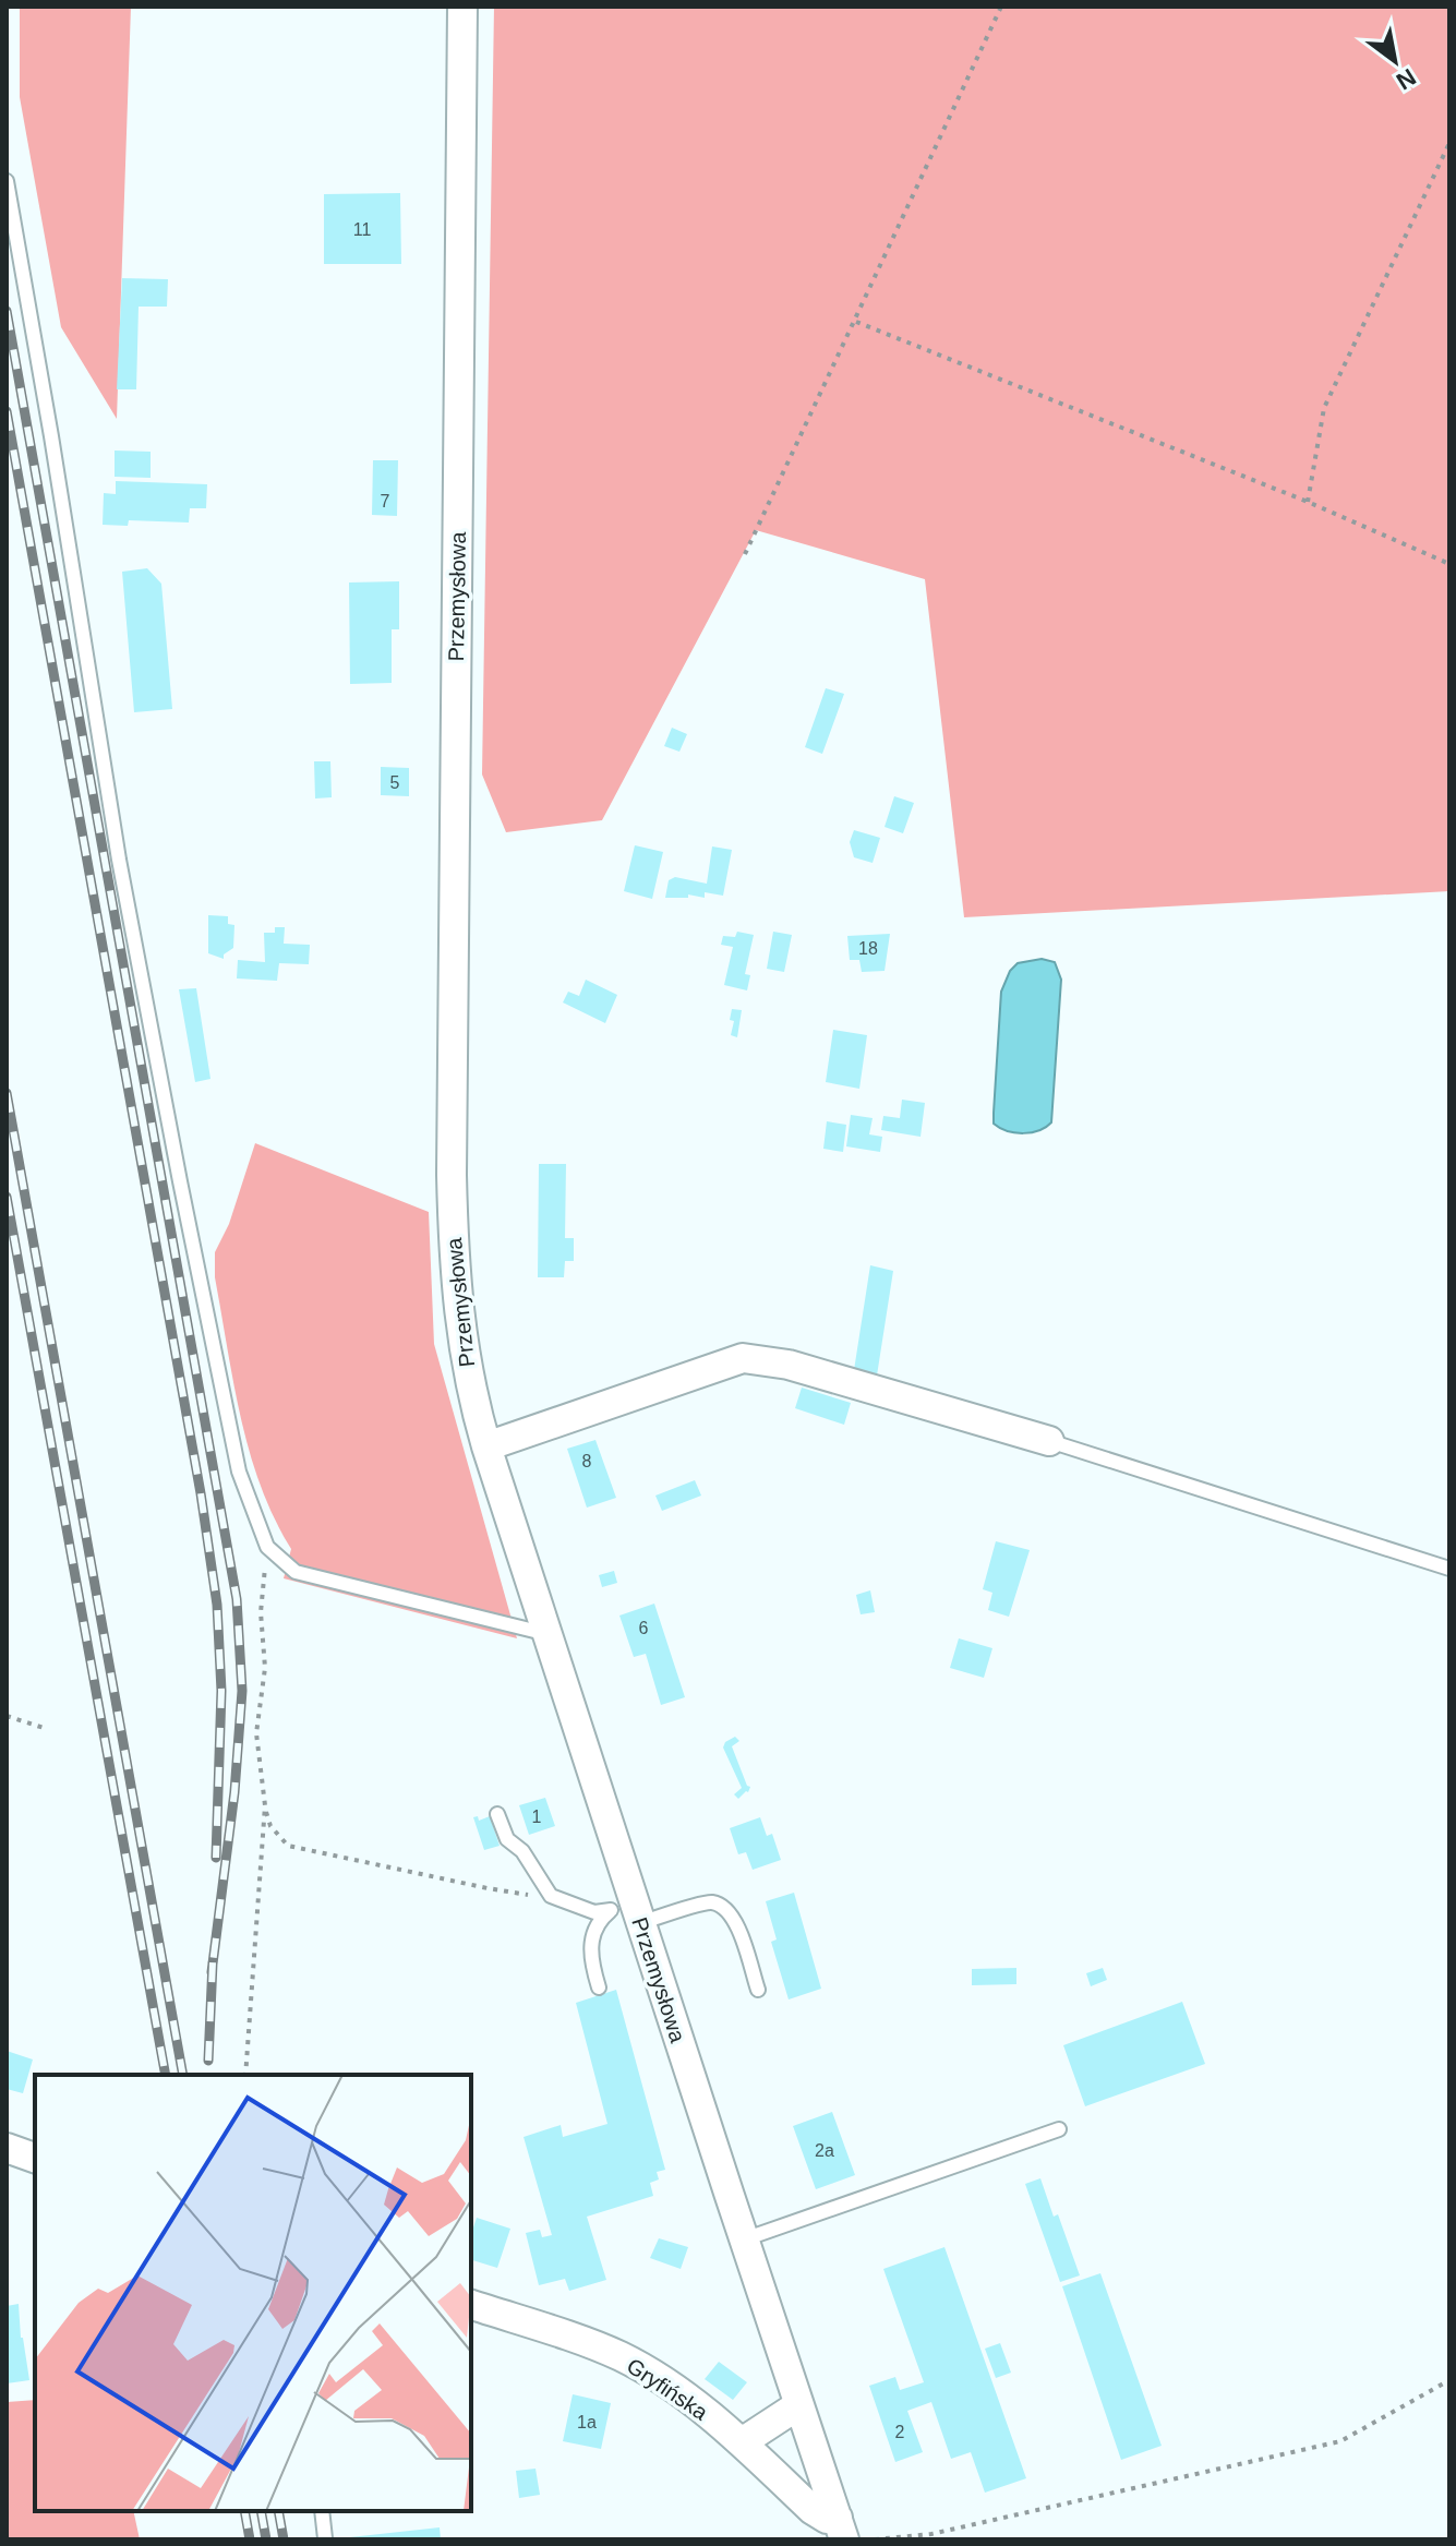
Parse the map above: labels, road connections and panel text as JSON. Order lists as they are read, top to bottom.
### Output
{
  "streets": {
    "street": ["Przemysłowa", "Gryfińska"]
  },
  "crossings": [
    ["Przemysłowa", "Gryfińska"]
  ],
  "house_numbers": [
    "11",
    "7",
    "5",
    "18",
    "8",
    "6",
    "1",
    "2a",
    "1a",
    "2"
  ],
  "north": "bottom right"
}
